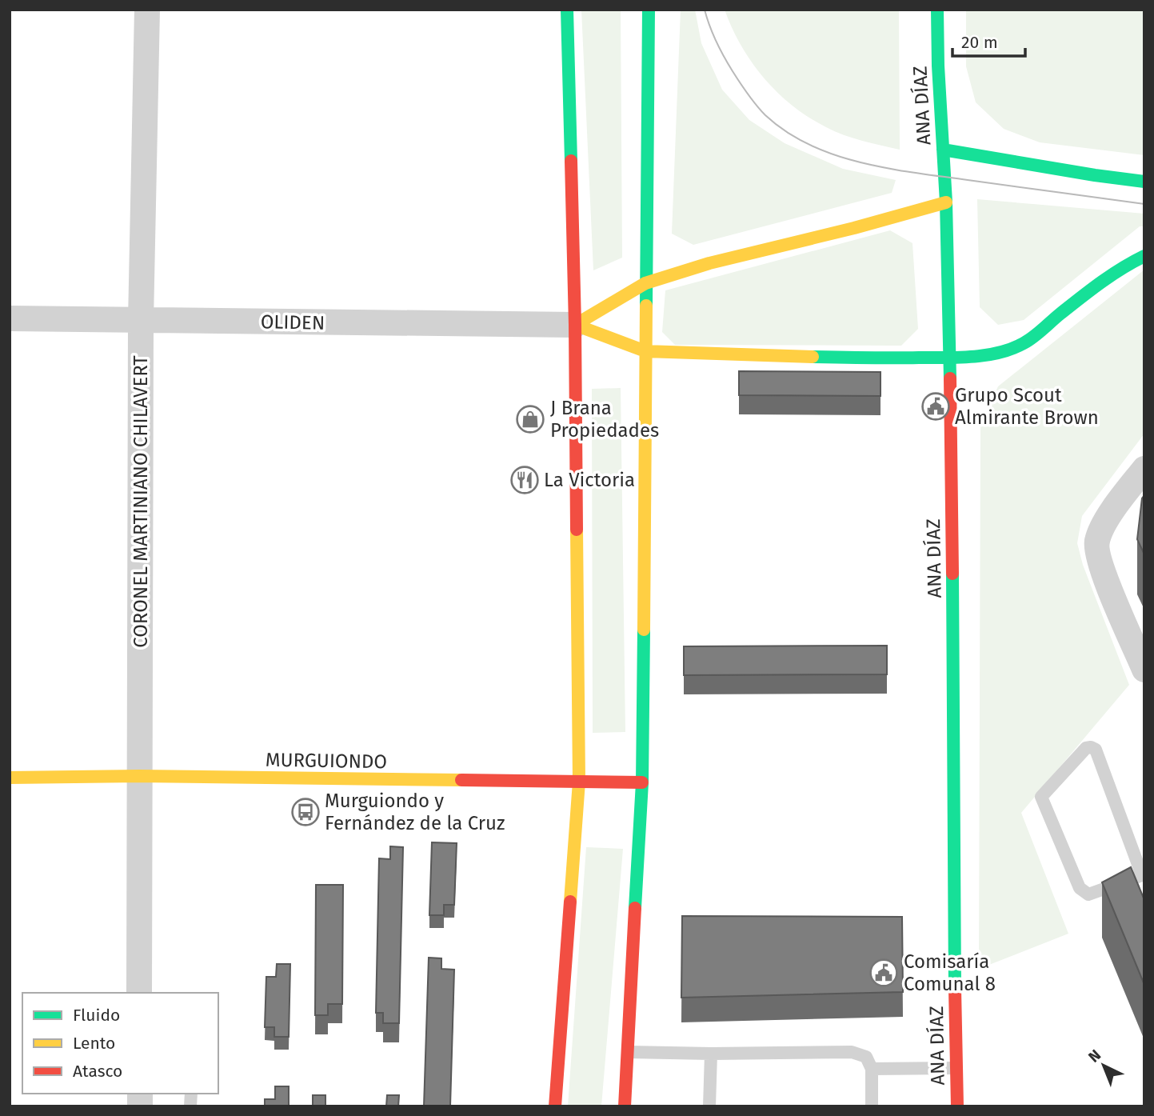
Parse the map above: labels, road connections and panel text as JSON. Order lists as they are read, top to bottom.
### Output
{
  "streets": {
    "street": [
      "ANA DÍAZ",
      "OLIDEN",
      "CORONEL MARTINIANO CHILAVERT",
      "MURGUIONDO"
    ]
  },
  "crossings": [
    ["OLIDEN", "CORONEL MARTINIANO CHILAVERT"],
    ["CORONEL MARTINIANO CHILAVERT", "MURGUIONDO"]
  ],
  "places": {
    "public building": ["Grupo Scout Almirante Brown", "Comisaría Comunal 8"],
    "shop": ["J Brana Propiedades"],
    "restaurant": ["La Victoria"],
    "bus stop": ["Murguiondo y Fernández de la Cruz"]
  },
  "legend": ["Fluido", "Lento", "Atasco"],
  "scale_bar": "20 m",
  "north": "top left"
}
